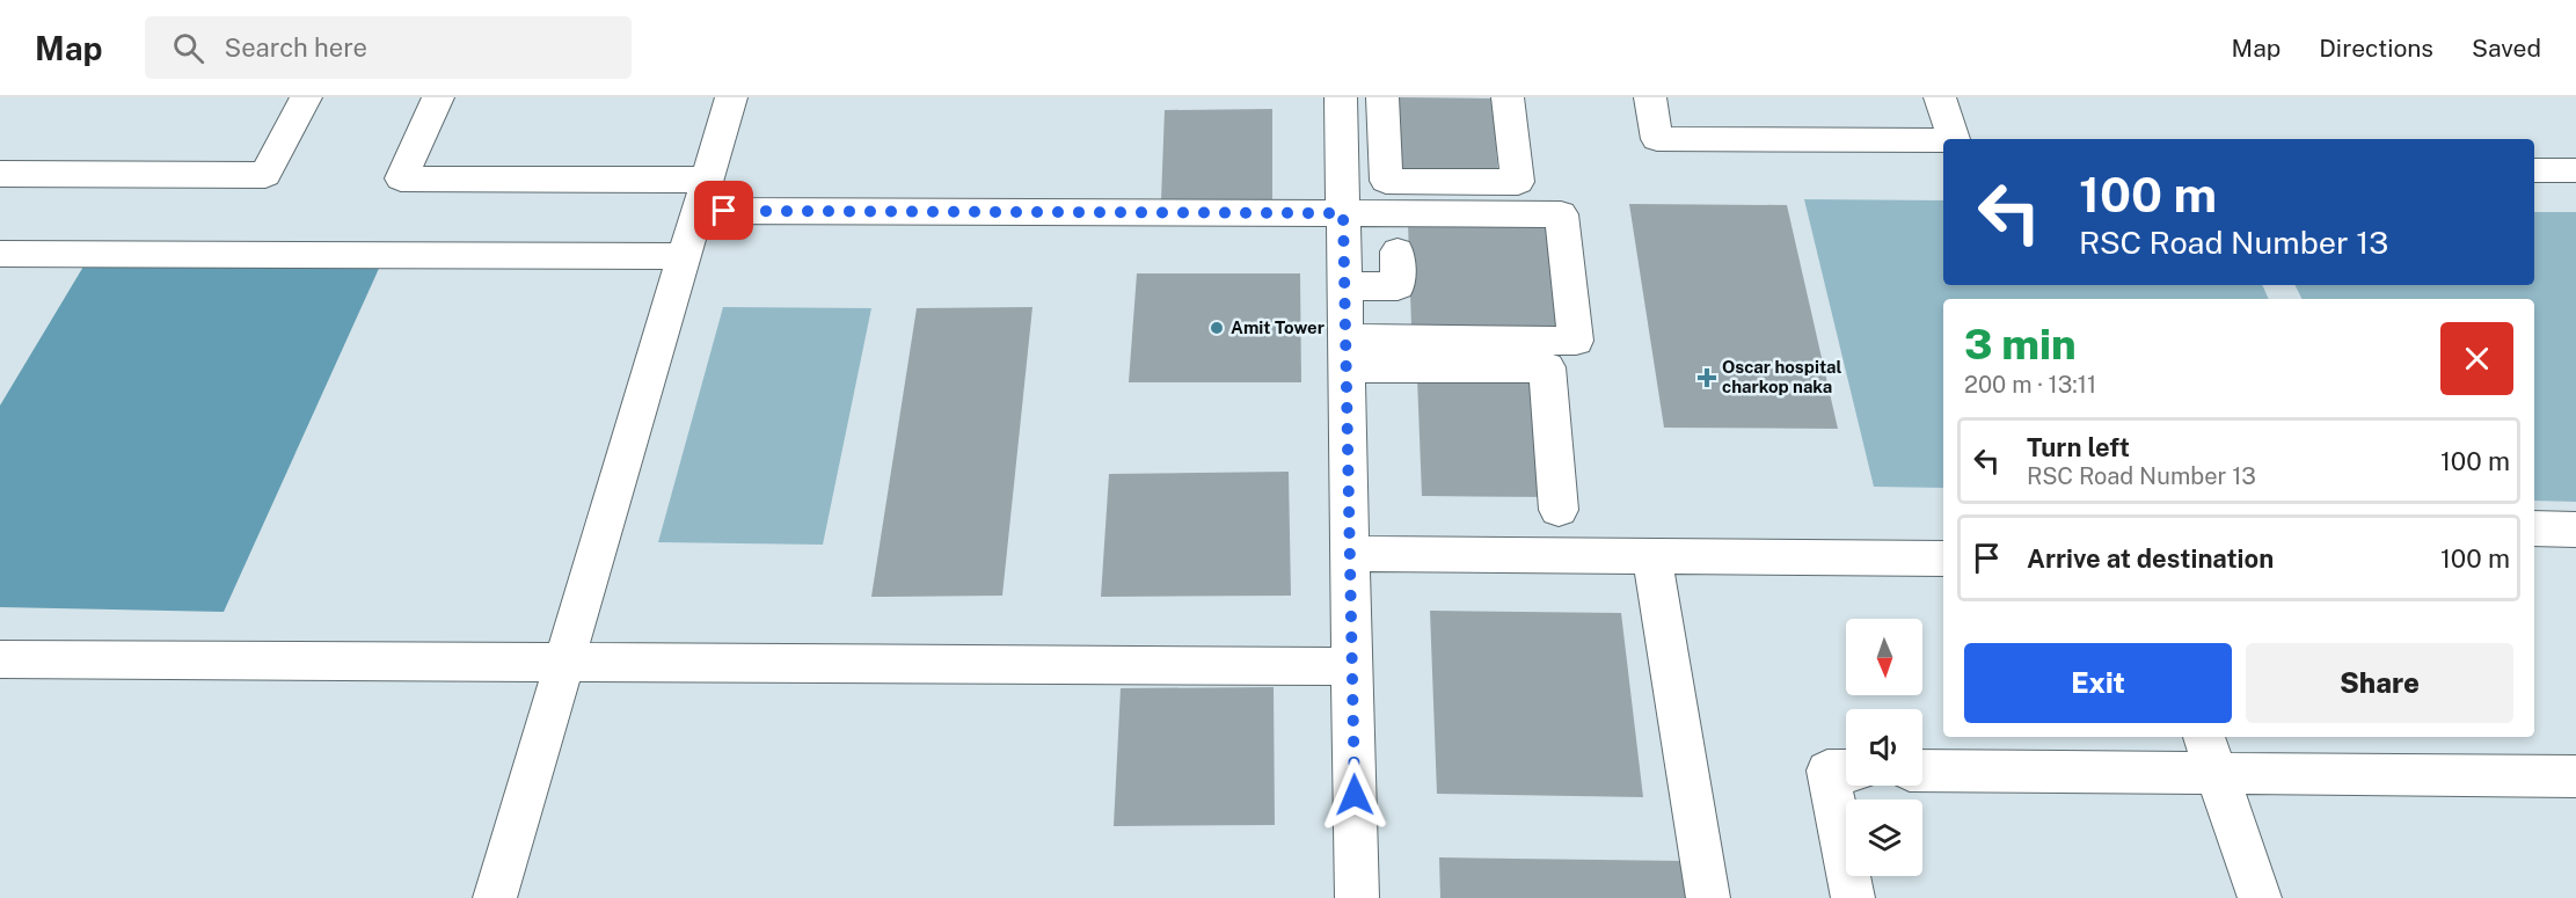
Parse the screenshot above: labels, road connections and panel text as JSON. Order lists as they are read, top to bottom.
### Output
{
  "places": {
    "other": ["Amit Tower"],
    "health": ["Oscar hospital charkop naka"]
  },
  "north": "bottom",
  "page": {
    "header": "Map",
    "search": "Search here",
    "nav": ["Map", "Directions", "Saved"],
    "turn": ["100 m", "RSC Road Number 13"],
    "heading": ["3 min", "200 m · 13:11"],
    "list": [
      {
        "name": "Turn left",
        "note": "RSC Road Number 13",
        "value": "100 m"
      },
      {
        "name": "Arrive at destination",
        "value": "100 m"
      }
    ],
    "buttons": ["Exit", "Share"]
  }
}
